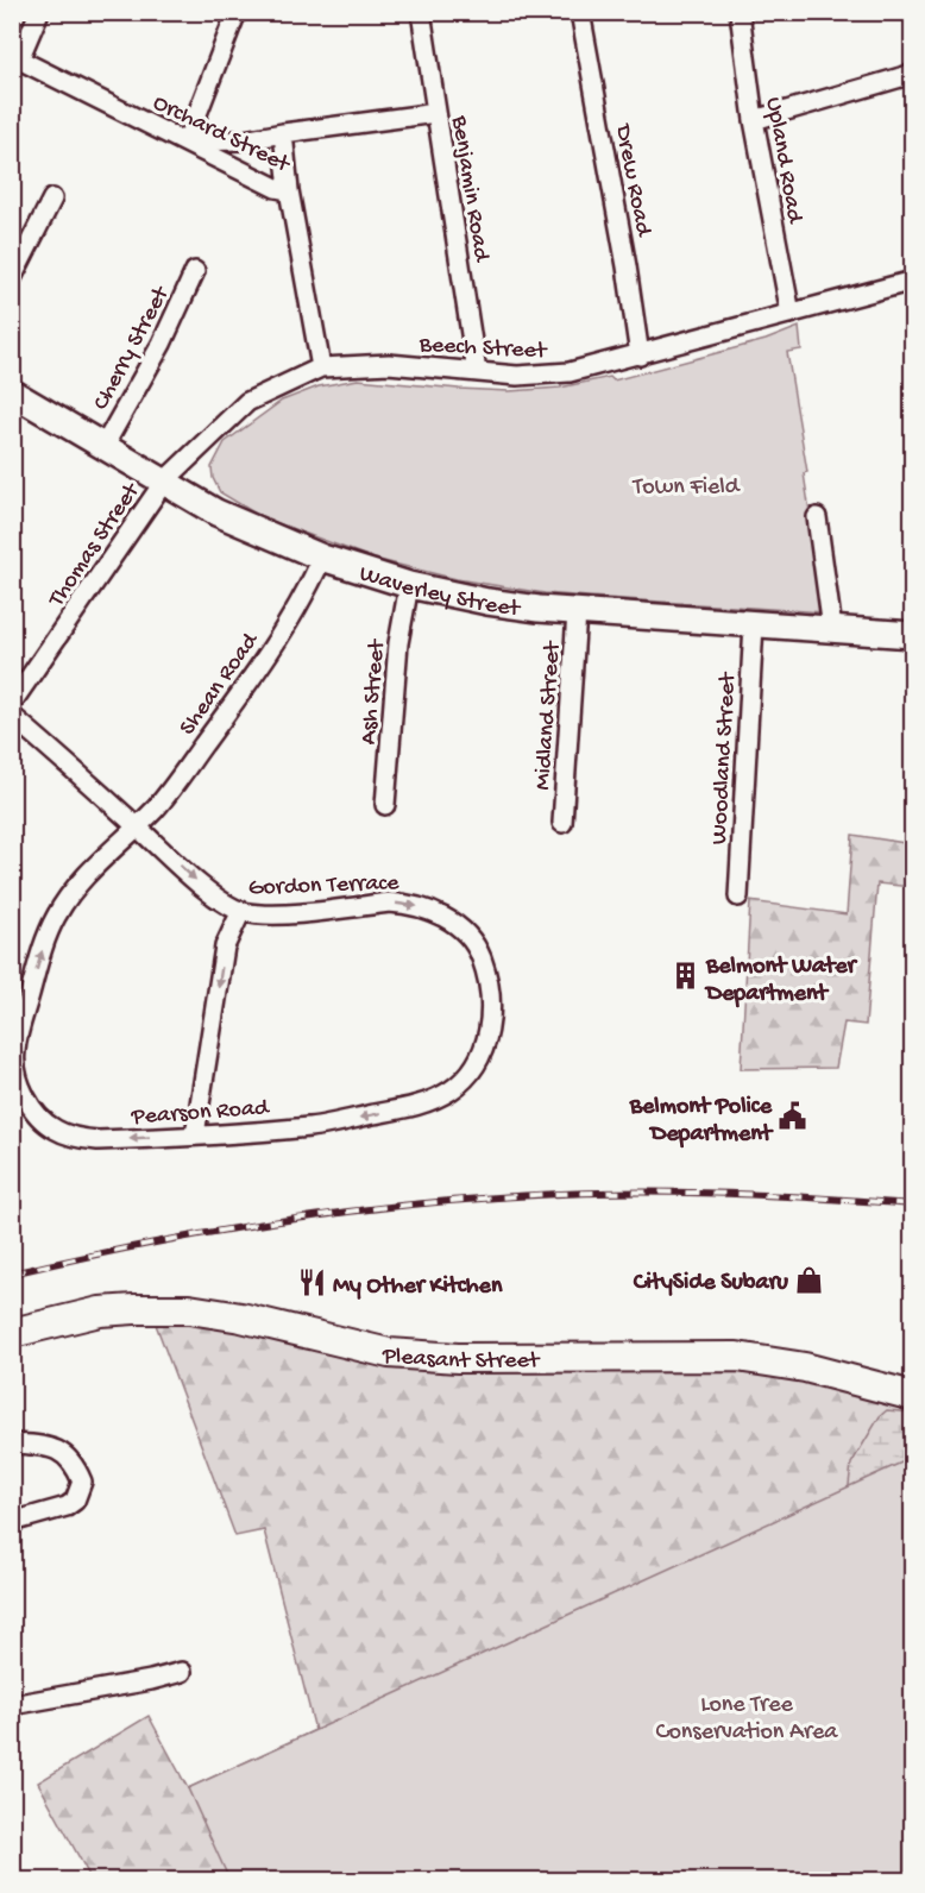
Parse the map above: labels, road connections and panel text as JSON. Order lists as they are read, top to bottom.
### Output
{
  "streets": {
    "main road": ["Pleasant Street"],
    "street": [
      "Orchard Street",
      "Upland Road",
      "Drew Road",
      "Benjamin Road",
      "Beech Street",
      "Cherry Street",
      "Thomas Street",
      "Waverley Street",
      "Shean Road",
      "Ash Street",
      "Midland Street",
      "Woodland Street",
      "Gordon Terrace",
      "Pearson Road"
    ]
  },
  "crossings": [
    ["Orchard Street", "Beech Street"],
    ["Upland Road", "Beech Street"],
    ["Drew Road", "Beech Street"],
    ["Benjamin Road", "Beech Street"],
    ["Beech Street", "Thomas Street"],
    ["Beech Street", "Waverley Street"],
    ["Cherry Street", "Waverley Street"],
    ["Thomas Street", "Waverley Street"],
    ["Waverley Street", "Shean Road"],
    ["Waverley Street", "Ash Street"],
    ["Waverley Street", "Midland Street"],
    ["Waverley Street", "Woodland Street"],
    ["Shean Road", "Gordon Terrace"],
    ["Shean Road", "Pearson Road"],
    ["Gordon Terrace", "Pearson Road"]
  ],
  "one_way": ["Shean Road", "Pearson Road"],
  "parks": ["Town Field", "Lone Tree Conservation Area"],
  "places": {
    "building": ["Belmont Water Department"],
    "public building": ["Belmont Police Department"],
    "shop": ["CitySide Subaru"],
    "restaurant": ["My Other Kitchen"]
  }
}
